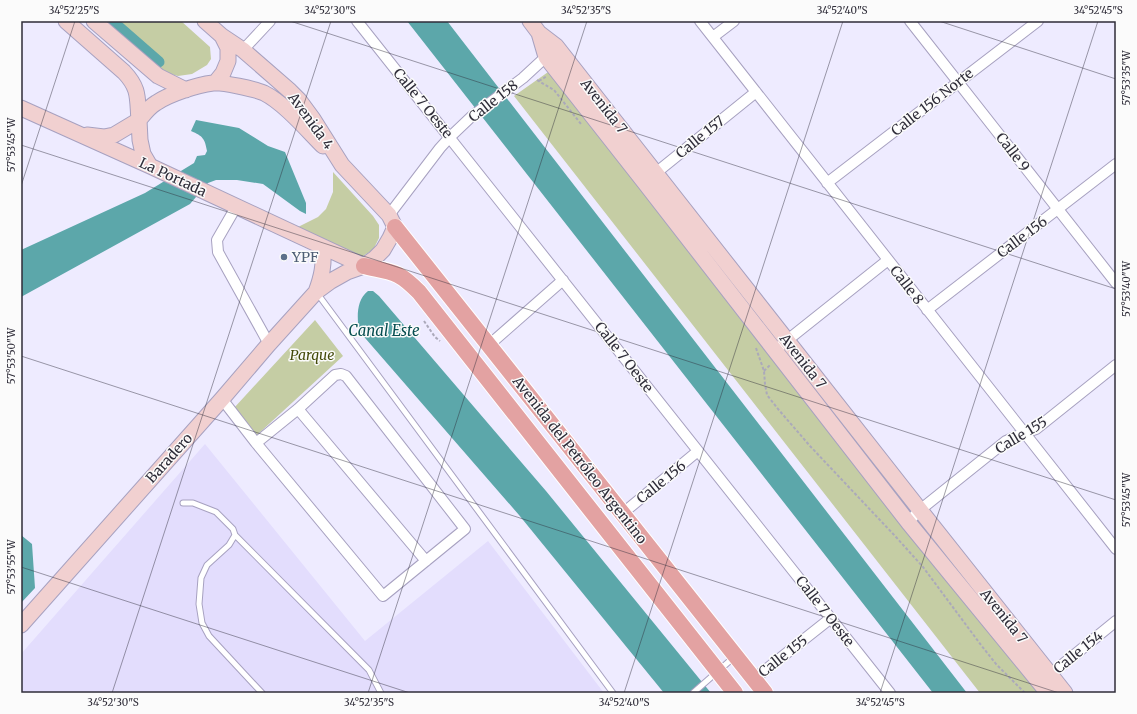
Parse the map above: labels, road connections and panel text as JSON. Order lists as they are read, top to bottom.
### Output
{
  "streets": {
    "main road": [
      "Avenida 7",
      "Avenida 4",
      "La Portada",
      "Baradero",
      "Avenida del Petróleo Argentino"
    ],
    "street": [
      "Calle 158",
      "Calle 156 Norte",
      "Calle 7 Oeste",
      "Calle 157",
      "Calle 9",
      "Calle 156",
      "Calle 8",
      "Calle 155",
      "Calle 154"
    ]
  },
  "crossings": [
    ["Calle 158", "Calle 7 Oeste"],
    ["Calle 158", "Avenida 7"],
    ["Calle 158", "Avenida 4"],
    ["Calle 158", "Baradero"],
    ["Calle 158", "Avenida del Petróleo Argentino"],
    ["Calle 156 Norte", "Calle 9"],
    ["Calle 156 Norte", "Calle 8"],
    ["Calle 7 Oeste", "Calle 156"],
    ["Calle 7 Oeste", "Calle 155"],
    ["Avenida 7", "Calle 157"],
    ["Avenida 7", "Calle 155"],
    ["Avenida 7", "Calle 154"],
    ["Avenida 4", "Baradero"],
    ["Avenida 4", "Avenida del Petróleo Argentino"],
    ["Calle 157", "Calle 8"],
    ["Calle 9", "Calle 156"],
    ["La Portada", "Baradero"],
    ["La Portada", "Avenida del Petróleo Argentino"],
    ["Calle 156", "Calle 8"],
    ["Calle 156", "Avenida del Petróleo Argentino"],
    ["Calle 8", "Calle 155"],
    ["Calle 155", "Avenida del Petróleo Argentino"],
    ["Baradero", "Avenida del Petróleo Argentino"]
  ],
  "water": ["Canal Este"],
  "parks": ["Parque"],
  "places": ["YPF"],
  "coordinates": [
    "34°52'25\"S",
    "34°52'30\"S",
    "34°52'35\"S",
    "34°52'40\"S",
    "34°52'45\"S",
    "57°53'35\"W",
    "57°53'45\"W",
    "57°53'40\"W",
    "57°53'50\"W",
    "57°53'55\"W"
  ]
}
